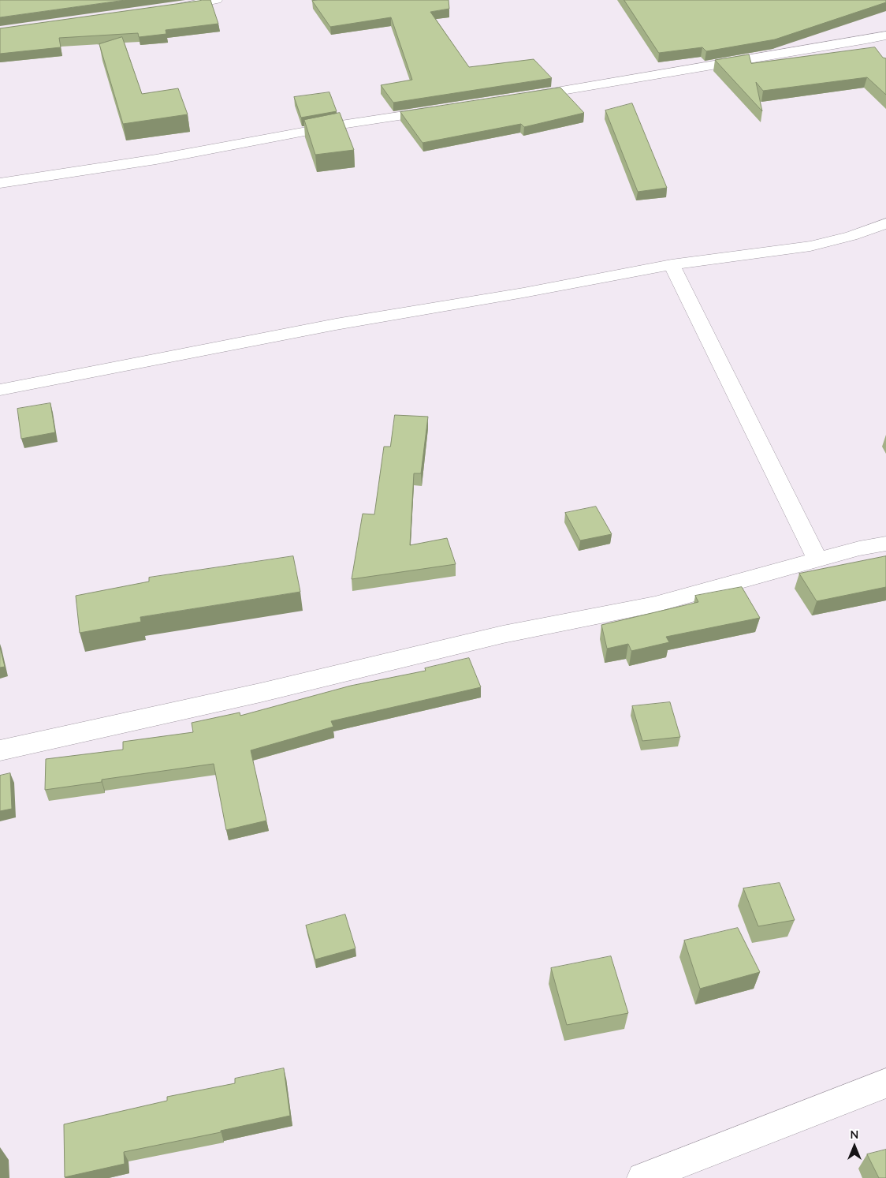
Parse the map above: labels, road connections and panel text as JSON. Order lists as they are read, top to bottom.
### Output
{
  "north": "top"
}
